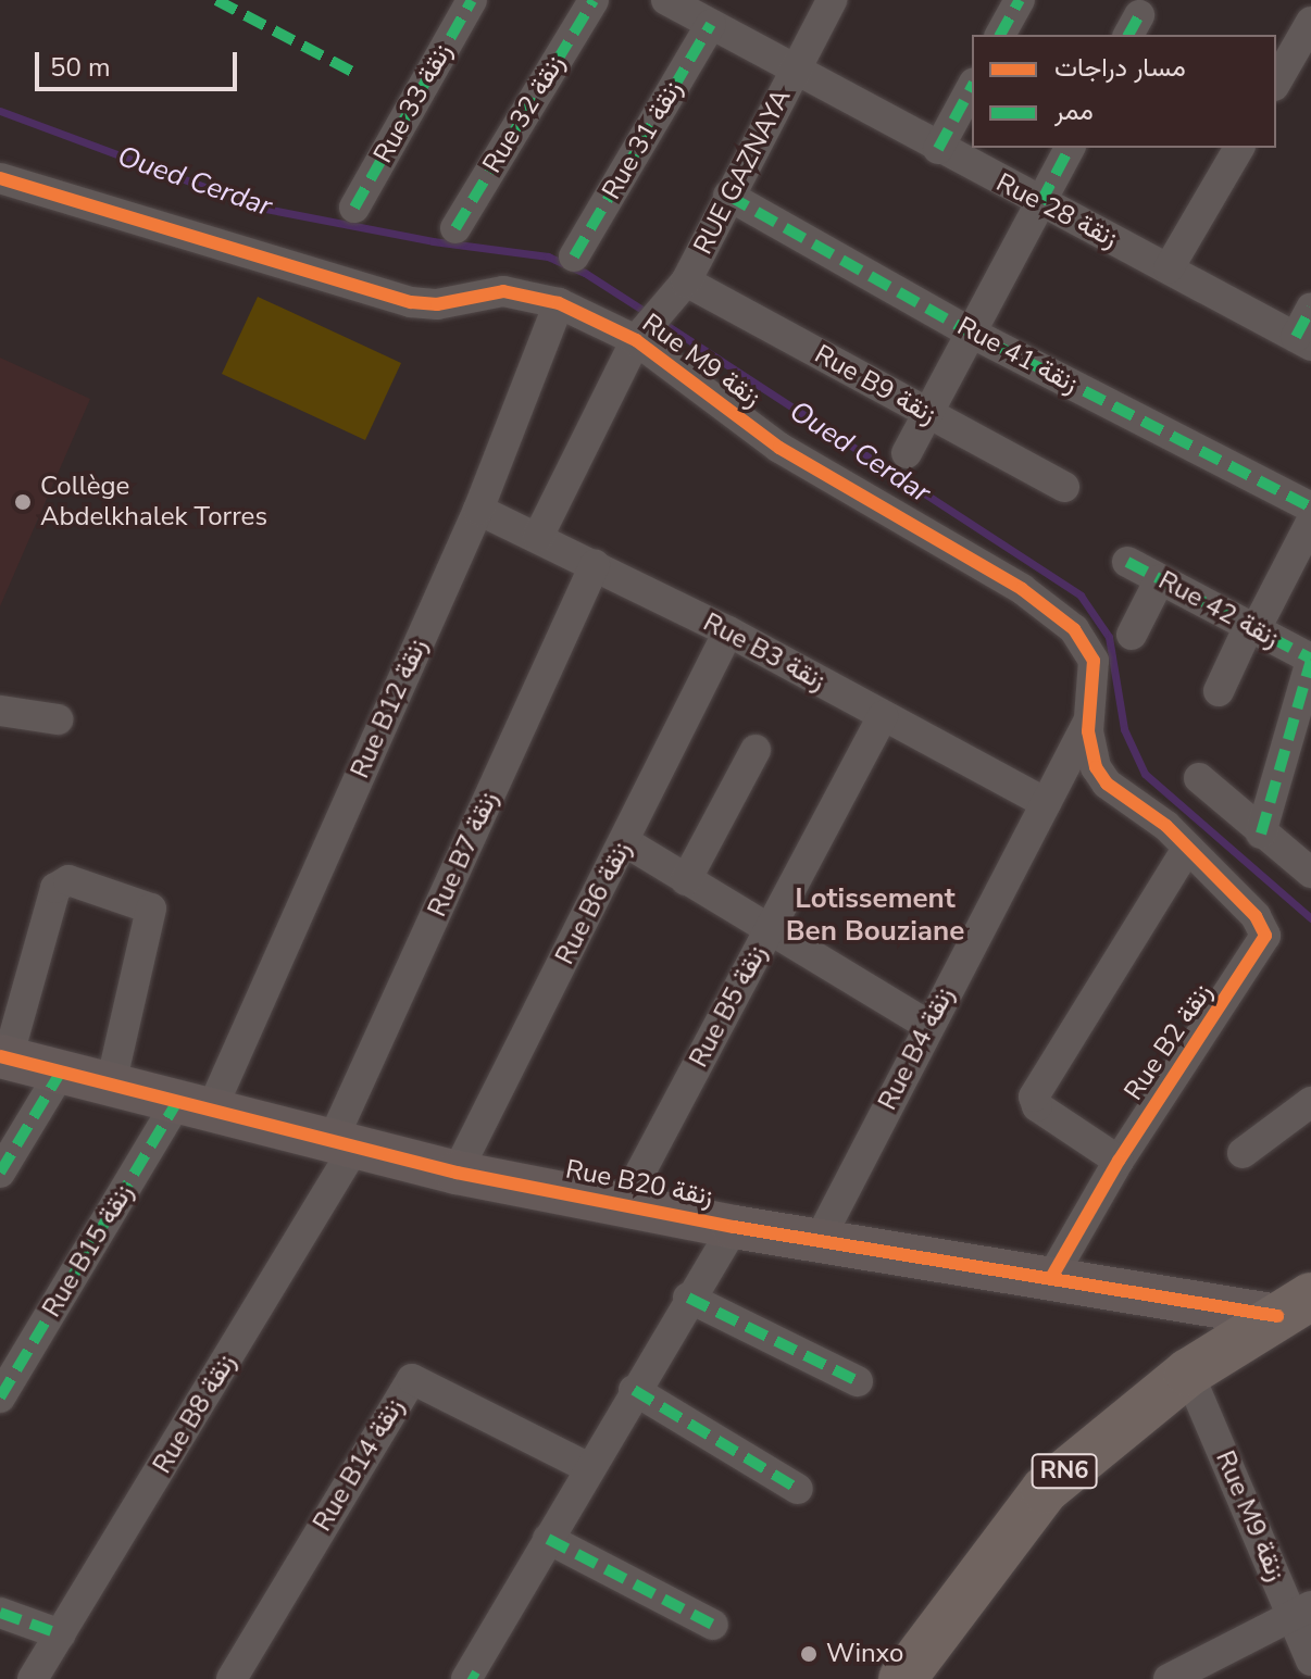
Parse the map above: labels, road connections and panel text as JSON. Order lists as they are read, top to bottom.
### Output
{
  "streets": {
    "main road": ["RN6"],
    "street": [
      "Rue 33 زنقة",
      "Rue 32 زنقة",
      "Rue 31 زنقة",
      "RUE GAZNAYA",
      "Rue 28 زنقة",
      "Rue 41 زنقة",
      "Rue M9 زنقة",
      "Rue B9 زنقة",
      "Rue 42 زنقة",
      "Rue B3 زنقة",
      "Rue B12 زنقة",
      "Rue B7 زنقة",
      "Rue B6 زنقة",
      "Rue B5 زنقة",
      "Rue B2 زنقة",
      "Rue B4 زنقة",
      "Rue B20 زنقة",
      "Rue B15 زنقة",
      "Rue B8 زنقة",
      "Rue B14 زنقة"
    ]
  },
  "crossings": [
    ["Rue 31 زنقة", "Rue 28 زنقة"],
    ["RUE GAZNAYA", "Rue 28 زنقة"],
    ["RUE GAZNAYA", "Rue 41 زنقة"],
    ["RUE GAZNAYA", "Rue M9 زنقة"],
    ["RUE GAZNAYA", "Rue B9 زنقة"],
    ["RUE GAZNAYA", "Rue B3 زنقة"],
    ["Rue M9 زنقة", "Rue B12 زنقة"],
    ["Rue M9 زنقة", "Rue B2 زنقة"],
    ["Rue M9 زنقة", "Rue B4 زنقة"],
    ["Rue M9 زنقة", "RN6"],
    ["Rue B3 زنقة", "Rue B12 زنقة"],
    ["Rue B3 زنقة", "Rue B7 زنقة"],
    ["Rue B3 زنقة", "Rue B6 زنقة"],
    ["Rue B3 زنقة", "Rue B5 زنقة"],
    ["Rue B3 زنقة", "Rue B4 زنقة"],
    ["Rue B12 زنقة", "Rue B20 زنقة"],
    ["Rue B12 زنقة", "Rue B15 زنقة"],
    ["Rue B7 زنقة", "Rue B20 زنقة"],
    ["Rue B7 زنقة", "Rue B8 زنقة"],
    ["Rue B6 زنقة", "Rue B20 زنقة"],
    ["Rue B5 زنقة", "Rue B20 زنقة"],
    ["Rue B2 زنقة", "Rue B20 زنقة"],
    ["Rue B4 زنقة", "Rue B20 زنقة"],
    ["Rue B20 زنقة", "Rue B15 زنقة"],
    ["Rue B20 زنقة", "Rue B8 زنقة"],
    ["Rue B20 زنقة", "RN6"]
  ],
  "districts": ["Lotissement Ben Bouziane"],
  "water": ["Oued Cerdar"],
  "places": ["Collège Abdelkhalek Torres", "Winxo"],
  "legend": ["مسار دراجات", "ممر"],
  "scale_bar": "50 m"
}
